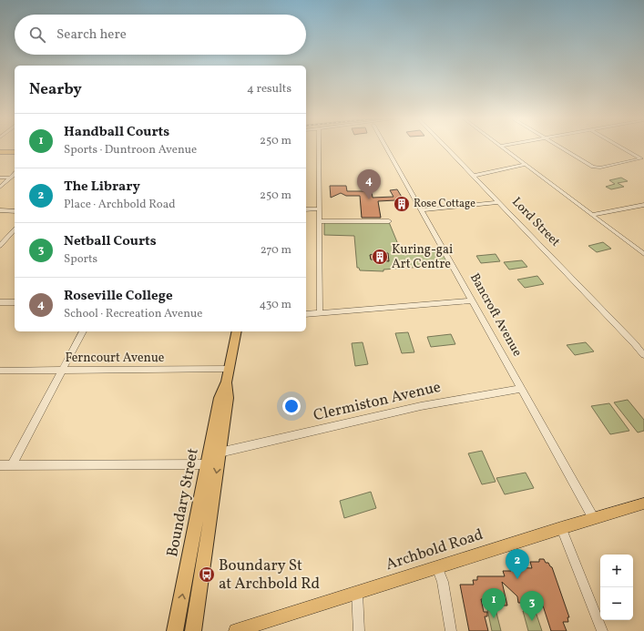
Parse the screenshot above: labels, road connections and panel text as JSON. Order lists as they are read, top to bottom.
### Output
{
  "streets": {
    "highway": ["Boundary Street"],
    "main road": ["Archbold Road"],
    "street": [
      "Lord Street",
      "Bancroft Avenue",
      "Ferncourt Avenue",
      "Clermiston Avenue"
    ]
  },
  "crossings": [
    ["Bancroft Avenue", "Clermiston Avenue"],
    ["Bancroft Avenue", "Archbold Road"],
    ["Ferncourt Avenue", "Boundary Street"],
    ["Clermiston Avenue", "Boundary Street"]
  ],
  "places": {
    "building": ["Rose Cottage", "Kuring-gai Art Centre"],
    "bus stop": ["Boundary St at Archbold Rd"]
  },
  "page": {
    "search": "Search here",
    "heading": ["Nearby", "4 results"],
    "list": [
      {
        "mark": "1",
        "name": "Handball Courts",
        "note": "Sports · Duntroon Avenue",
        "value": "250 m"
      },
      {
        "mark": "2",
        "name": "The Library",
        "note": "Place · Archbold Road",
        "value": "250 m"
      },
      {
        "mark": "3",
        "name": "Netball Courts",
        "note": "Sports",
        "value": "270 m"
      },
      {
        "mark": "4",
        "name": "Roseville College",
        "note": "School · Recreation Avenue",
        "value": "430 m"
      }
    ],
    "pins": [
      "4",
      "2",
      "1",
      "3"
    ],
    "map_buttons": ["+", "−"]
  }
}
